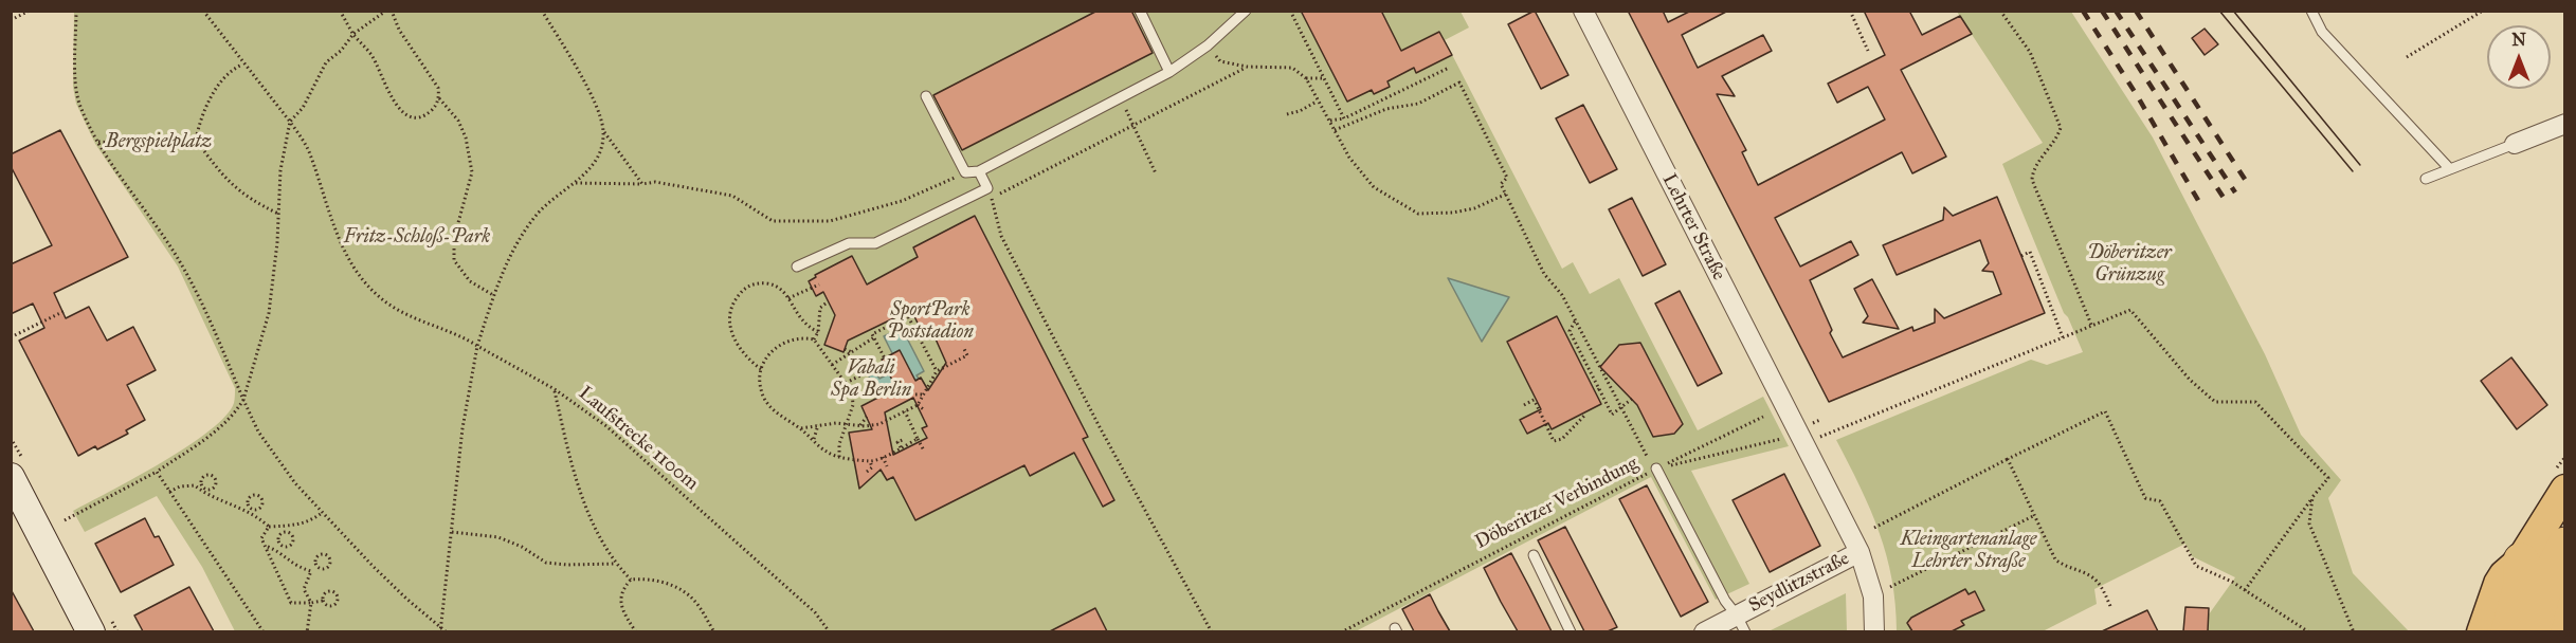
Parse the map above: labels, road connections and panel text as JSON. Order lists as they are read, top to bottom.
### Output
{
  "streets": {
    "street": ["Lehrter Straße", "Seydlitzstraße"],
    "path": ["Laufstrecke 1100m", "Döberitzer Verbindung"]
  },
  "crossings": [
    ["Lehrter Straße", "Döberitzer Verbindung"],
    ["Lehrter Straße", "Seydlitzstraße"]
  ],
  "parks": [
    "Bergspielplatz",
    "Fritz-Schloß-Park",
    "Döberitzer Grünzug",
    "SportPark Poststadion",
    "Vabali Spa Berlin",
    "Kleingartenanlage Lehrter Straße"
  ],
  "north": "top"
}
